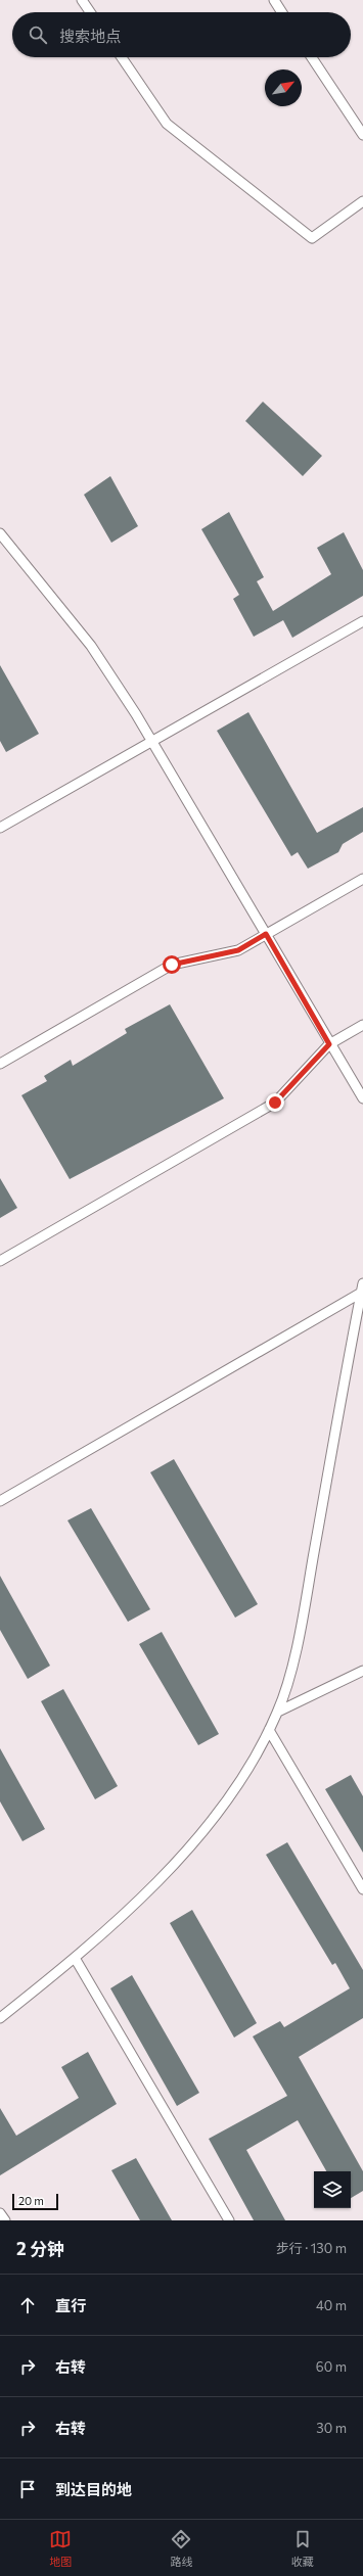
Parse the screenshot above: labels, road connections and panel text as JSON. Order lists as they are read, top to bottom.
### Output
{
  "scale_bar": "20 m",
  "north": "top right",
  "page": {
    "search": "搜索地点",
    "scale": "20 m",
    "heading": ["2 分钟", "步行 · 130 m"],
    "list": [
      ["直行", "40 m"],
      ["右转", "60 m"],
      ["右转", "30 m"],
      "到达目的地"
    ],
    "nav": ["地图", "路线", "收藏"]
  }
}
